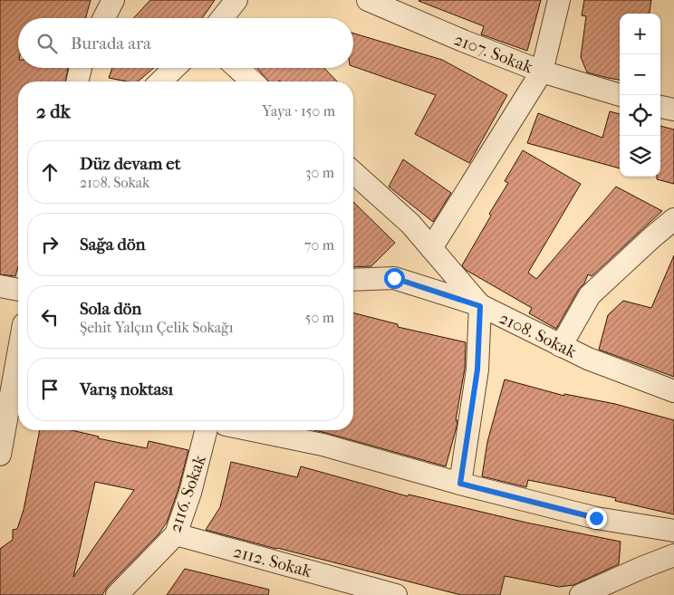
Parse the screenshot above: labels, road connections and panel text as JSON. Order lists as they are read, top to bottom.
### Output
{
  "streets": {
    "street": [
      "2107. Sokak",
      "2108. Sokak",
      "2116. Sokak",
      "2112. Sokak"
    ]
  },
  "crossings": [
    ["2116. Sokak", "2112. Sokak"]
  ],
  "page": {
    "map_buttons": ["+", "−"],
    "search": "Burada ara",
    "heading": ["2 dk", "Yaya · 150 m"],
    "list": [
      ["Düz devam et", "2108. Sokak", "30 m"],
      ["Sağa dön", "70 m"],
      ["Sola dön", "Şehit Yalçın Çelik Sokağı", "50 m"],
      "Varış noktası"
    ]
  }
}
